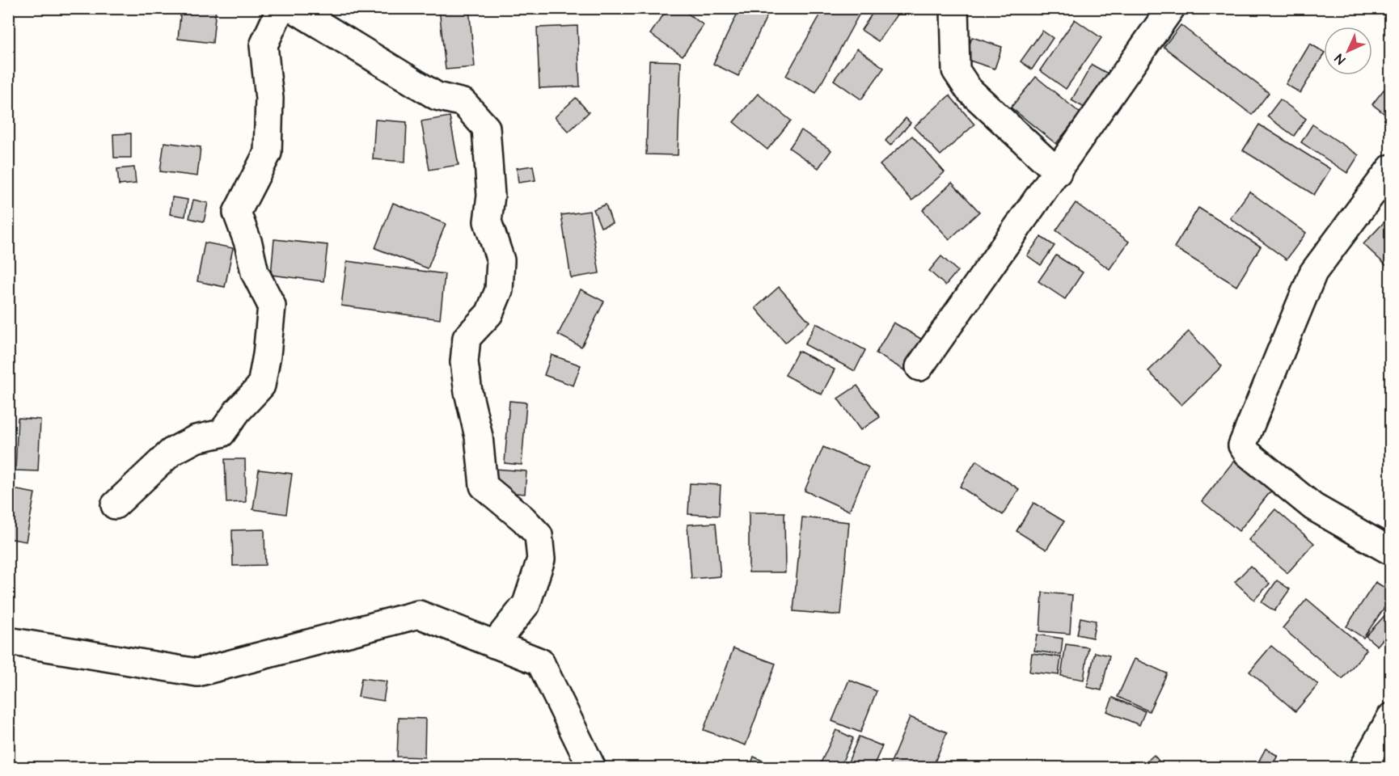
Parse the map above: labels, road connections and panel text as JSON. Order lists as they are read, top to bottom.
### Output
{
  "north": "bottom left"
}
